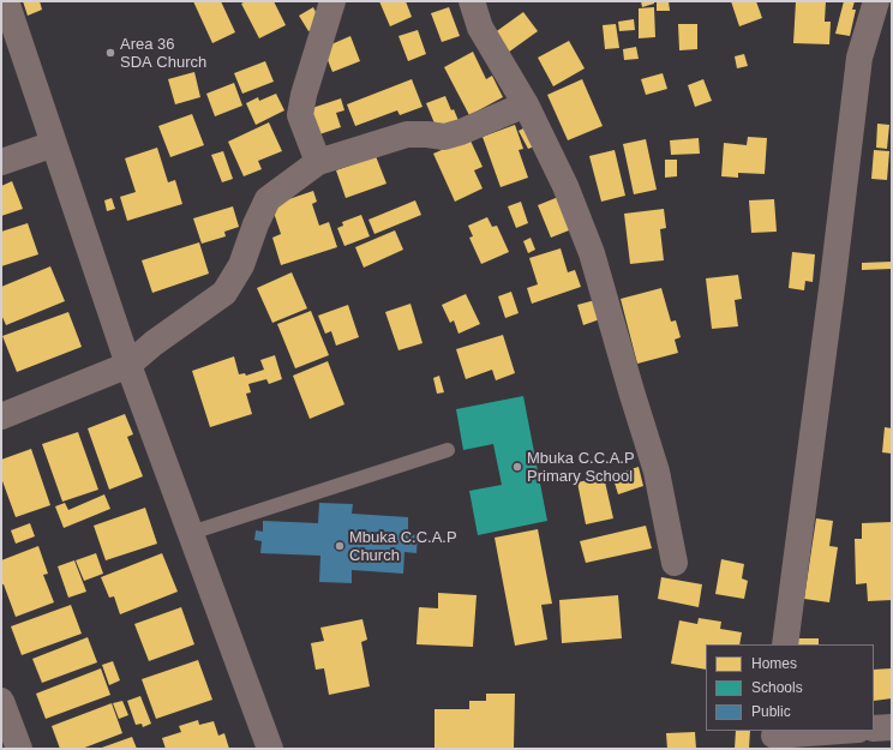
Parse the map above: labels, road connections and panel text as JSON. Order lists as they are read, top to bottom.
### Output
{
  "places": ["Area 36 SDA Church", "Mbuka C.C.A.P Primary School", "Mbuka C.C.A.P Church"],
  "legend": ["Homes", "Schools", "Public"]
}
